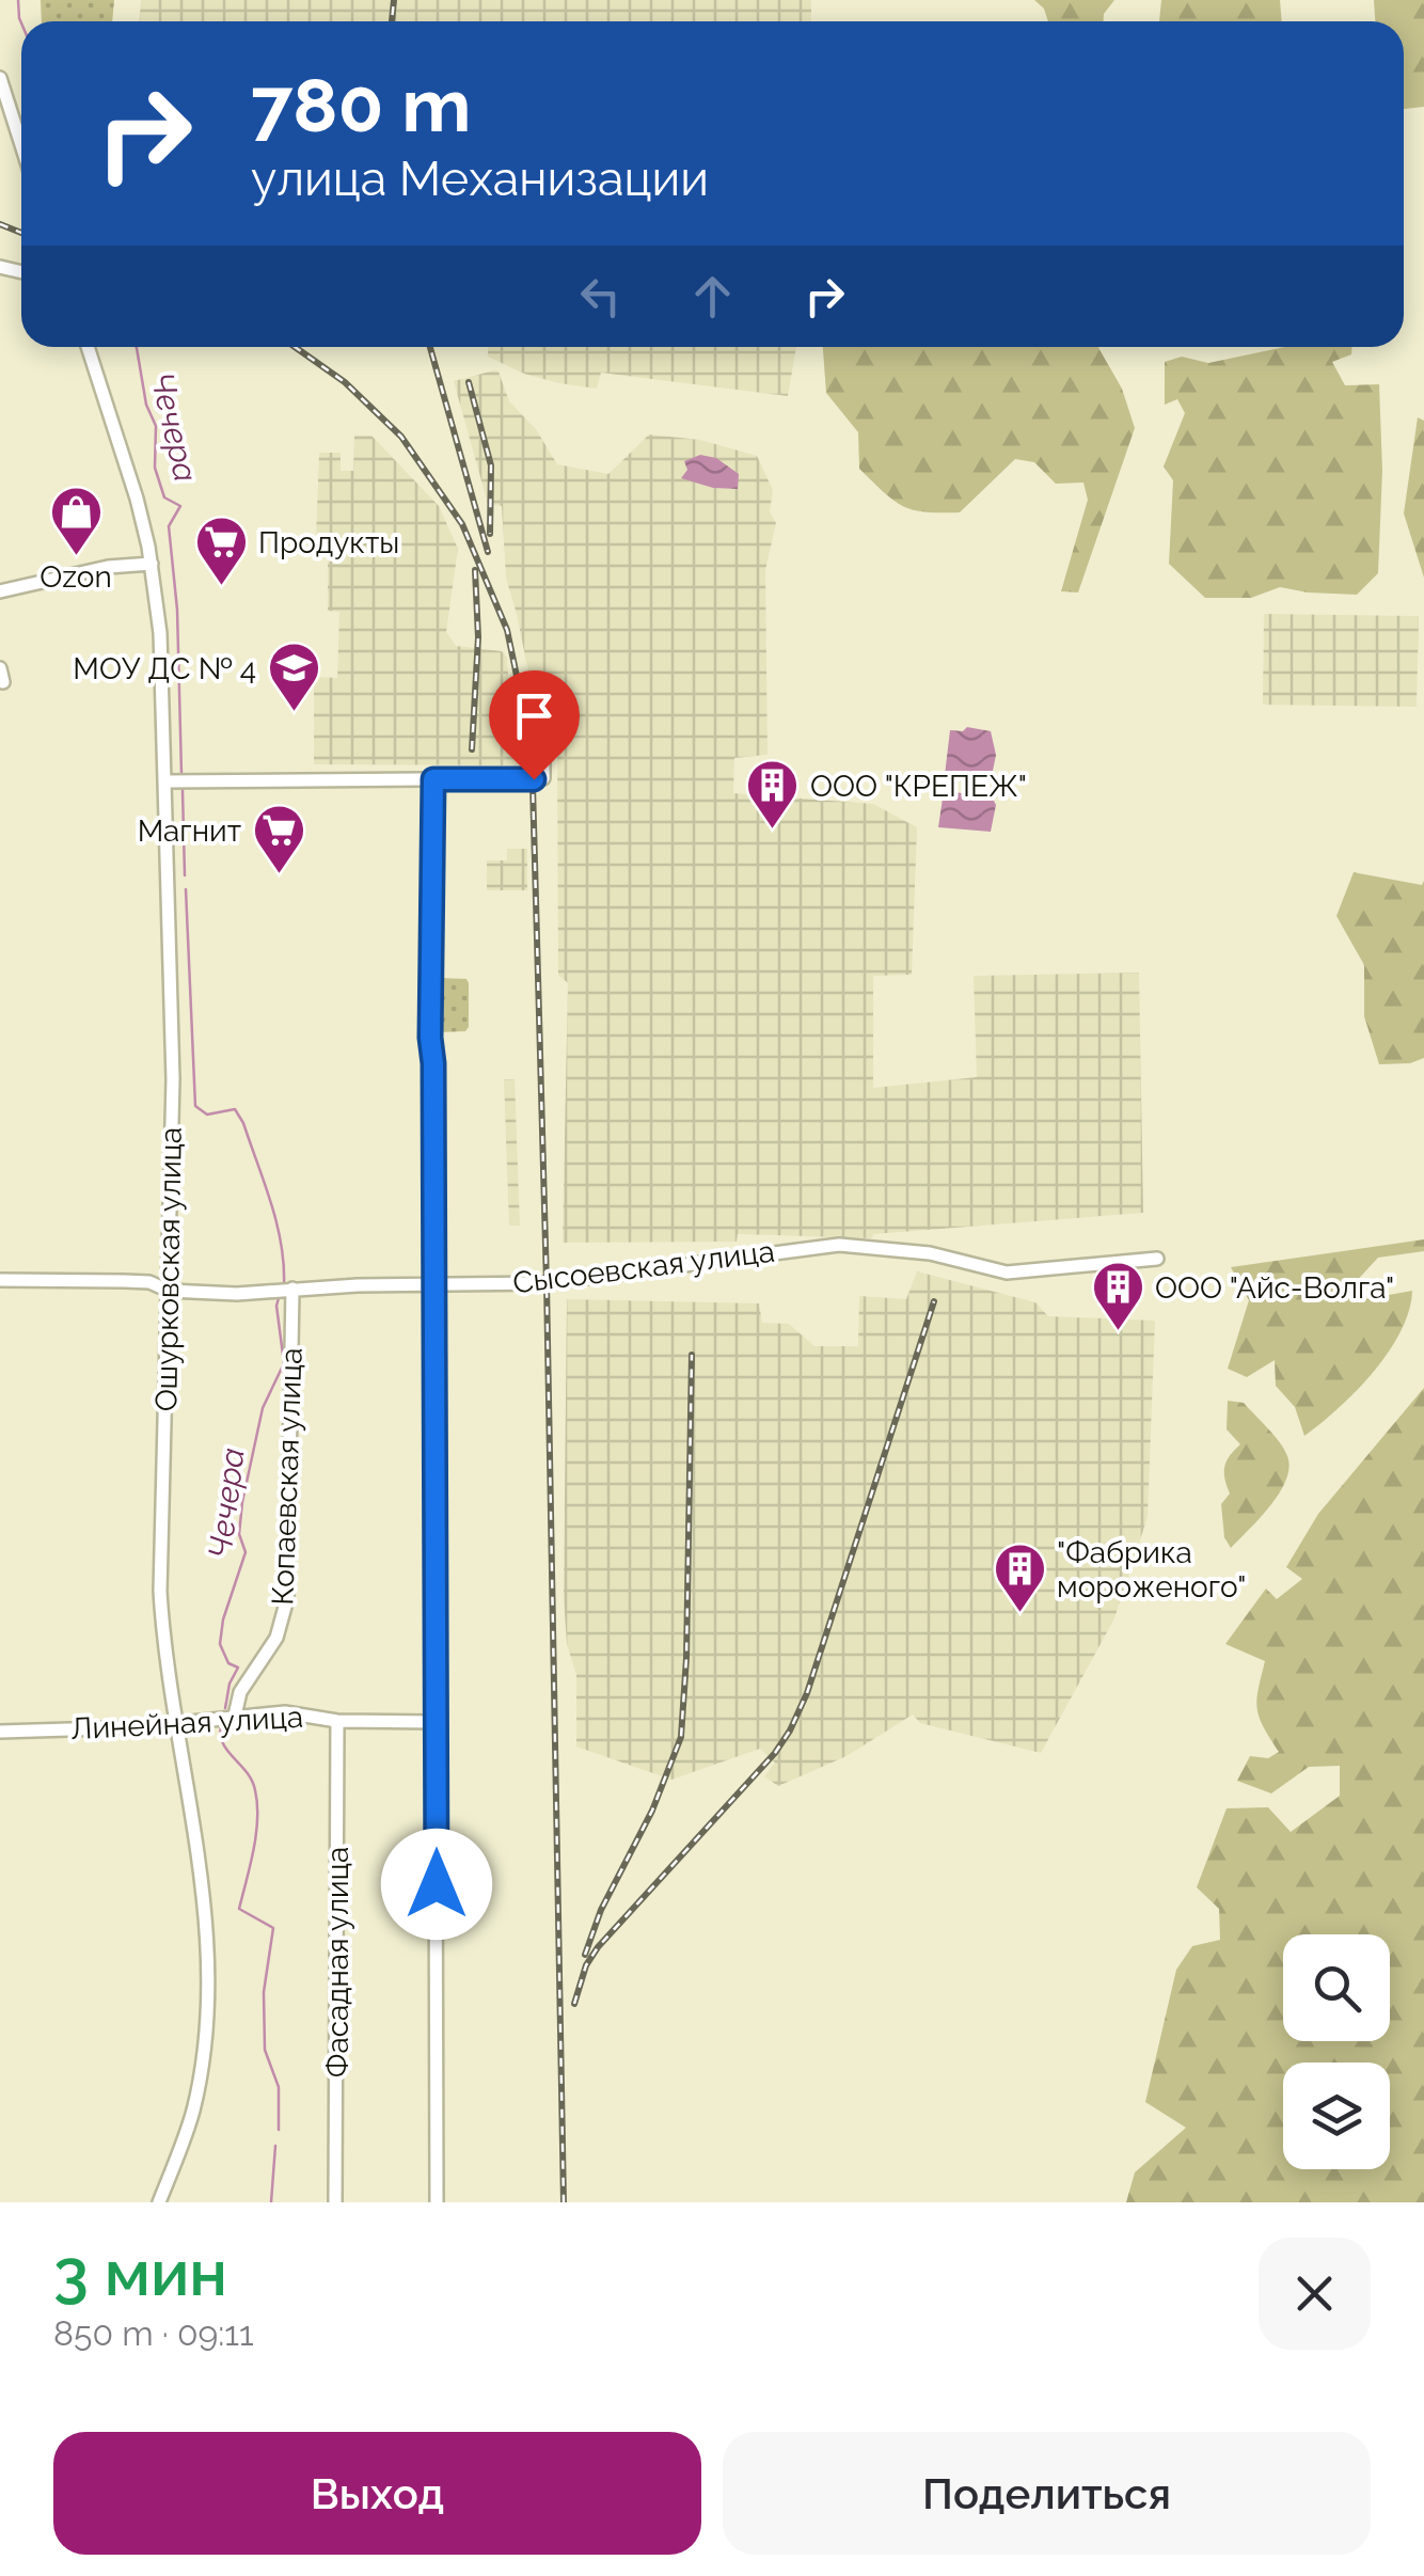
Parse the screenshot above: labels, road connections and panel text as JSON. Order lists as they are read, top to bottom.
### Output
{
  "streets": {
    "street": [
      "Сысоевская улица",
      "Ошурковская улица",
      "Копаевская улица",
      "Линейная улица",
      "Фасадная улица"
    ]
  },
  "crossings": [
    ["Сысоевская улица", "Ошурковская улица"],
    ["Сысоевская улица", "Копаевская улица"],
    ["Ошурковская улица", "Линейная улица"],
    ["Копаевская улица", "Линейная улица"],
    ["Линейная улица", "Фасадная улица"]
  ],
  "water": ["Чечера"],
  "places": {
    "shop": ["Ozon"],
    "supermarket": ["Продукты", "Магнит"],
    "school or university": ["МОУ ДС № 4"],
    "building": ["ООО \"КРЕПЕЖ\"", "ООО \"Айс-Волга\"", "\"Фабрика мороженого\""]
  },
  "page": {
    "turn": ["780 m", "улица Механизации"],
    "heading": ["3 мин", "850 m · 09:11"],
    "buttons": ["Выход", "Поделиться"]
  }
}
